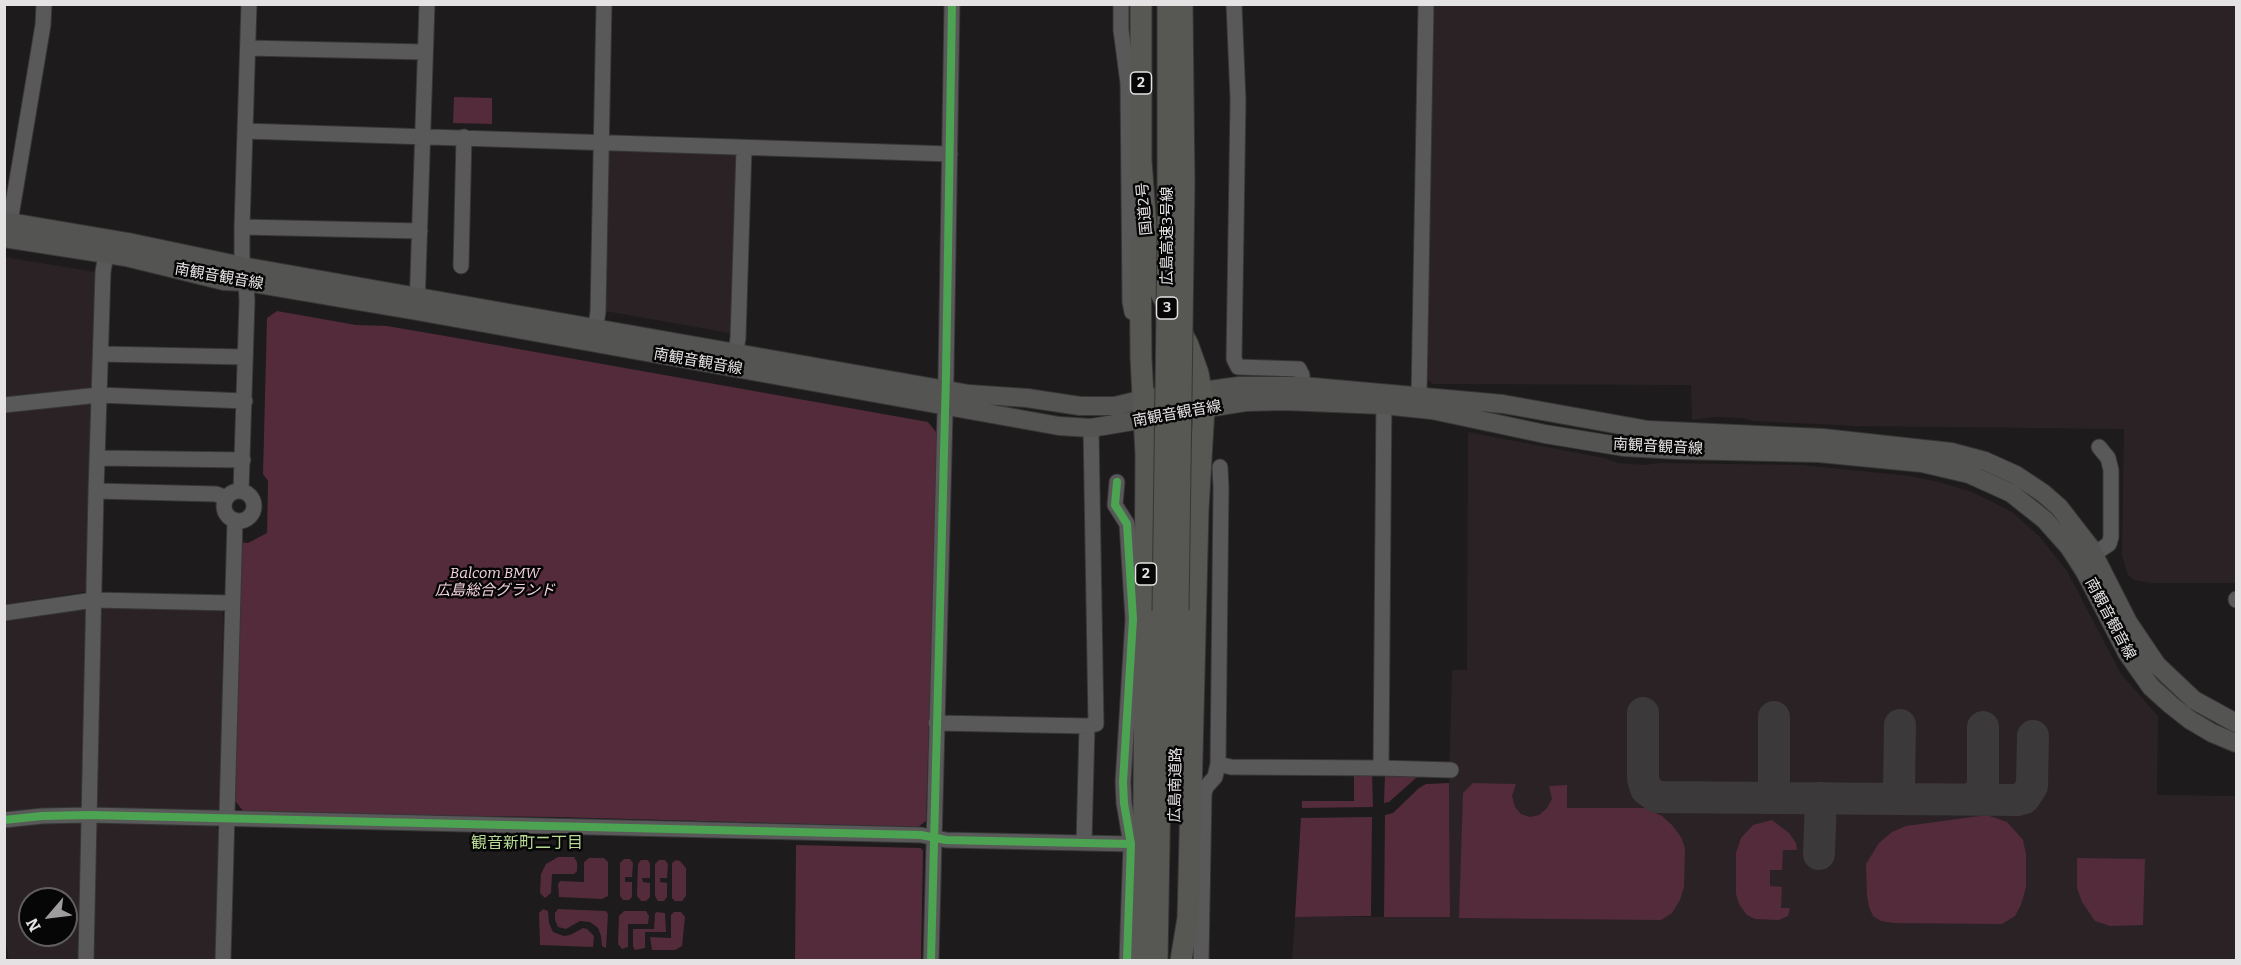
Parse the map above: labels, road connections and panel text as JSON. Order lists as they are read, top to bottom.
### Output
{
  "streets": {
    "highway": [
      "2",
      "国道2号",
      "広島高速3号線",
      "3",
      "広島南道路"
    ],
    "main road": ["南観音観音線"]
  },
  "crossings": [
    ["2", "国道2号"],
    ["2", "南観音観音線"],
    ["国道2号", "南観音観音線"],
    ["広島高速3号線", "広島南道路"]
  ],
  "districts": ["観音新町二丁目"],
  "parks": ["Balcom BMW 広島総合グランド"],
  "north": "bottom left"
}
